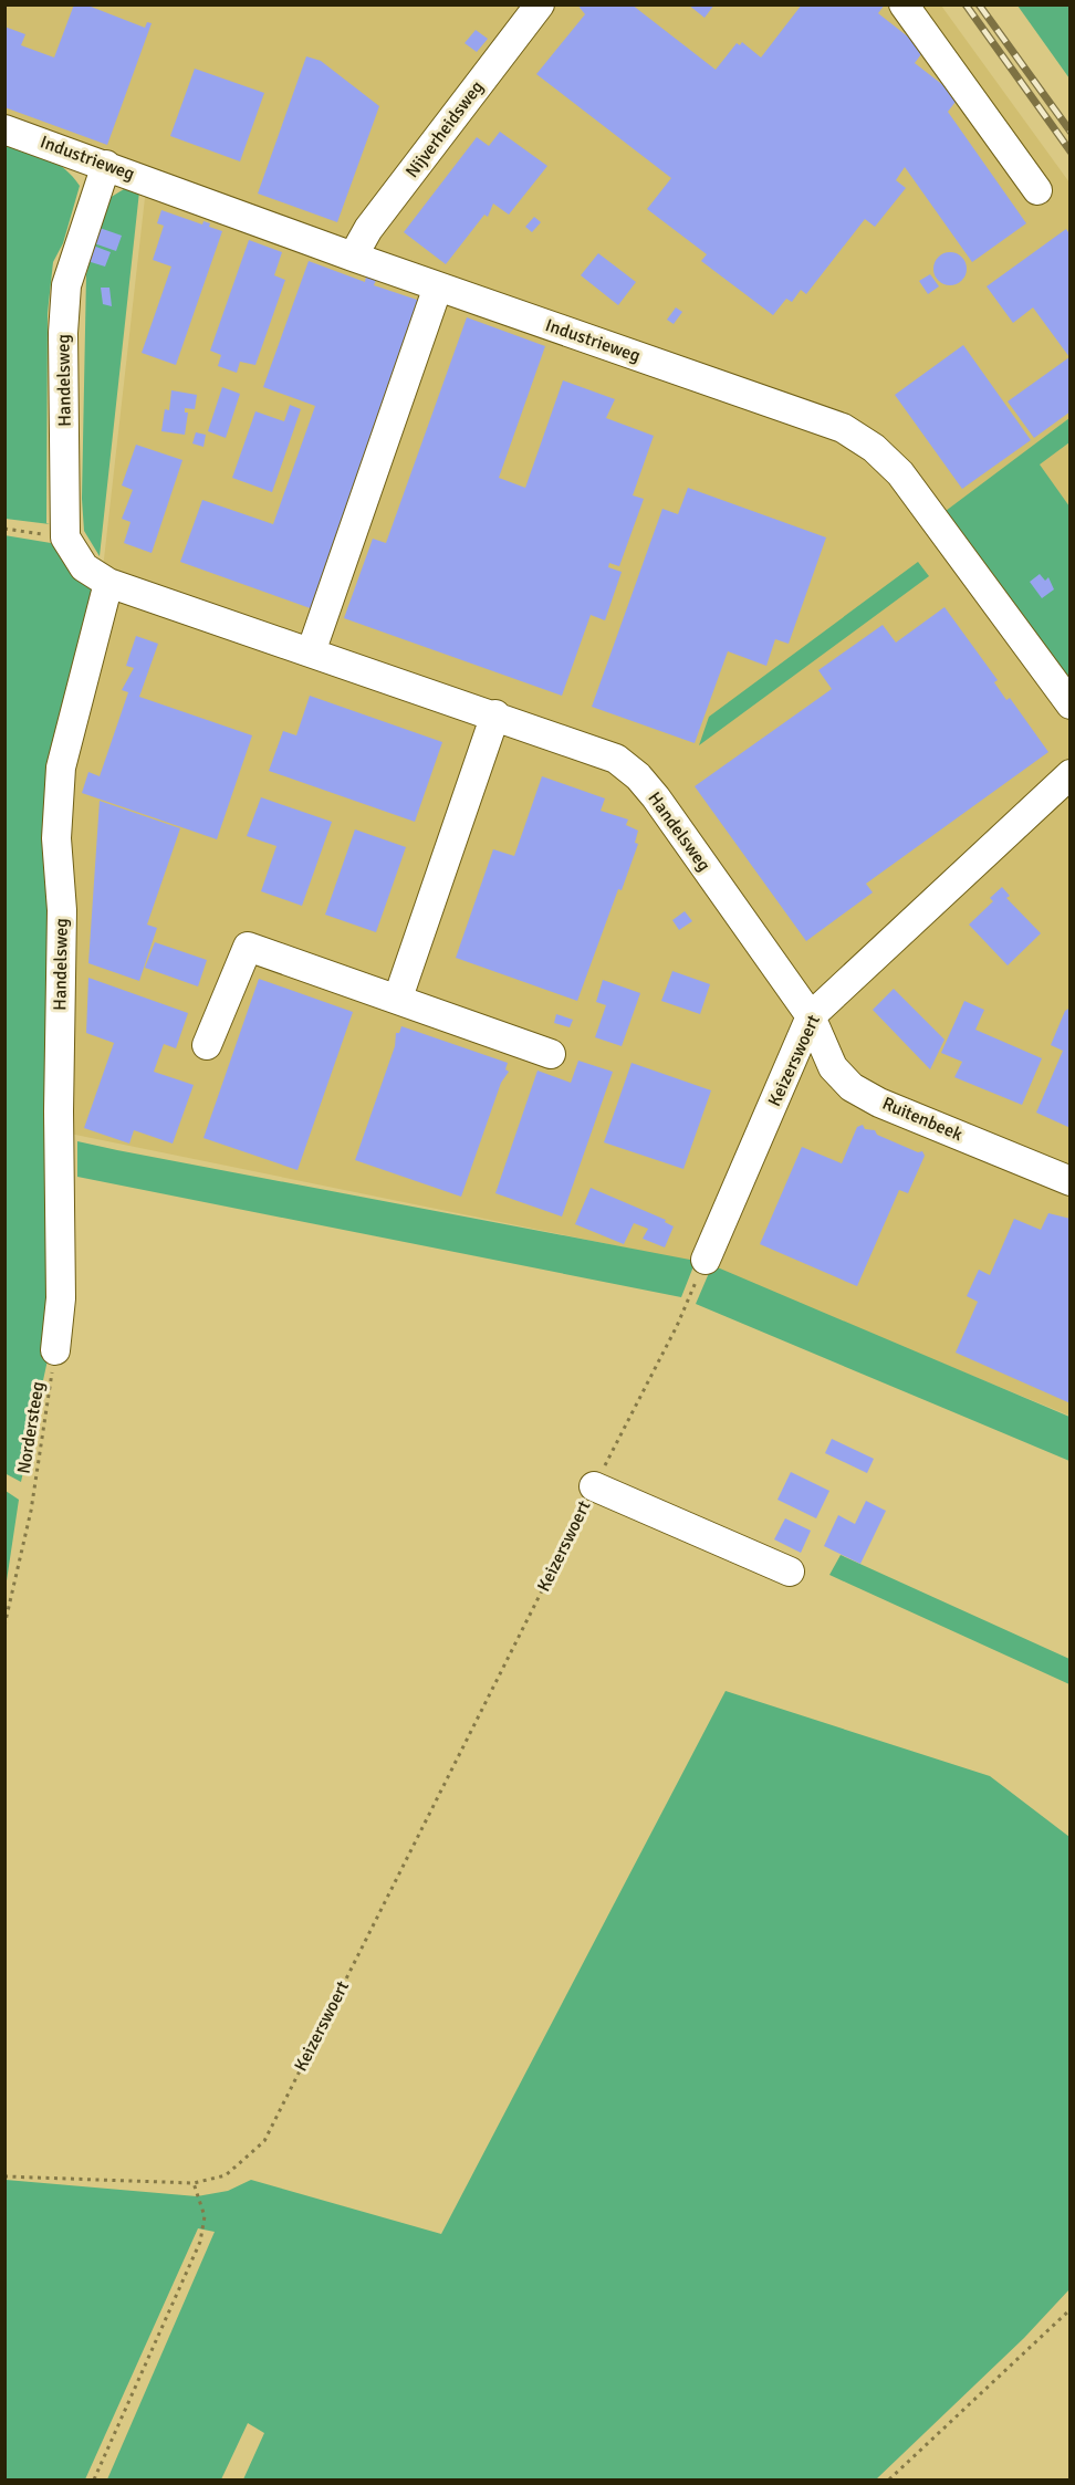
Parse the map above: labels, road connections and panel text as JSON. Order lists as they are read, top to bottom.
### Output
{
  "streets": {
    "street": [
      "Nijverheidsweg",
      "Industrieweg",
      "Handelsweg",
      "Keizerswoert",
      "Ruitenbeek"
    ],
    "path": ["Nordersteeg"]
  },
  "crossings": [
    ["Nijverheidsweg", "Industrieweg"],
    ["Industrieweg", "Handelsweg"],
    ["Handelsweg", "Keizerswoert"],
    ["Handelsweg", "Ruitenbeek"],
    ["Handelsweg", "Nordersteeg"],
    ["Keizerswoert", "Ruitenbeek"]
  ]
}
